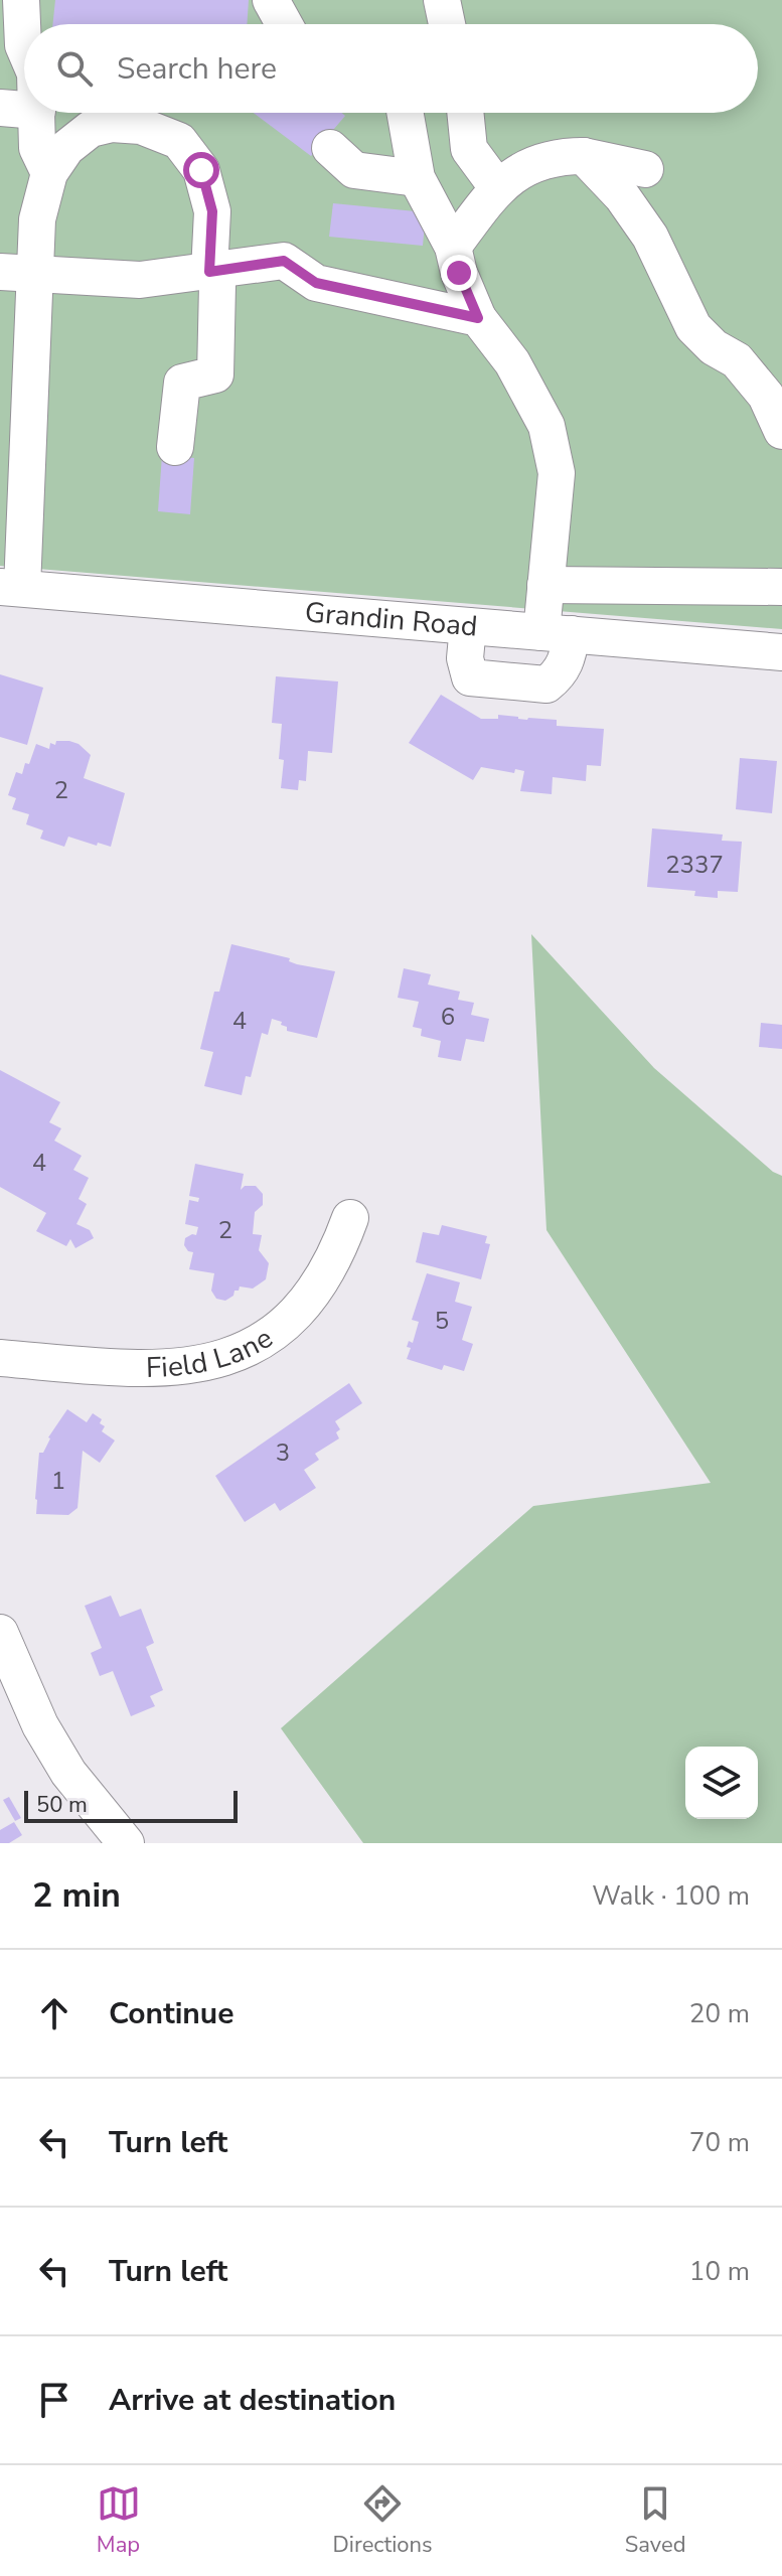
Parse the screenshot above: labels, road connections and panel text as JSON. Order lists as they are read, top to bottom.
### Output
{
  "streets": {
    "street": ["Grandin Road", "Field Lane"]
  },
  "house_numbers": [
    "2",
    "2337",
    "6",
    "4",
    "4",
    "2",
    "5",
    "3",
    "1"
  ],
  "scale_bar": "50 m",
  "page": {
    "search": "Search here",
    "scale": "50 m",
    "heading": ["2 min", "Walk · 100 m"],
    "list": [
      ["Continue", "20 m"],
      ["Turn left", "70 m"],
      ["Turn left", "10 m"],
      "Arrive at destination"
    ],
    "nav": ["Map", "Directions", "Saved"]
  }
}
